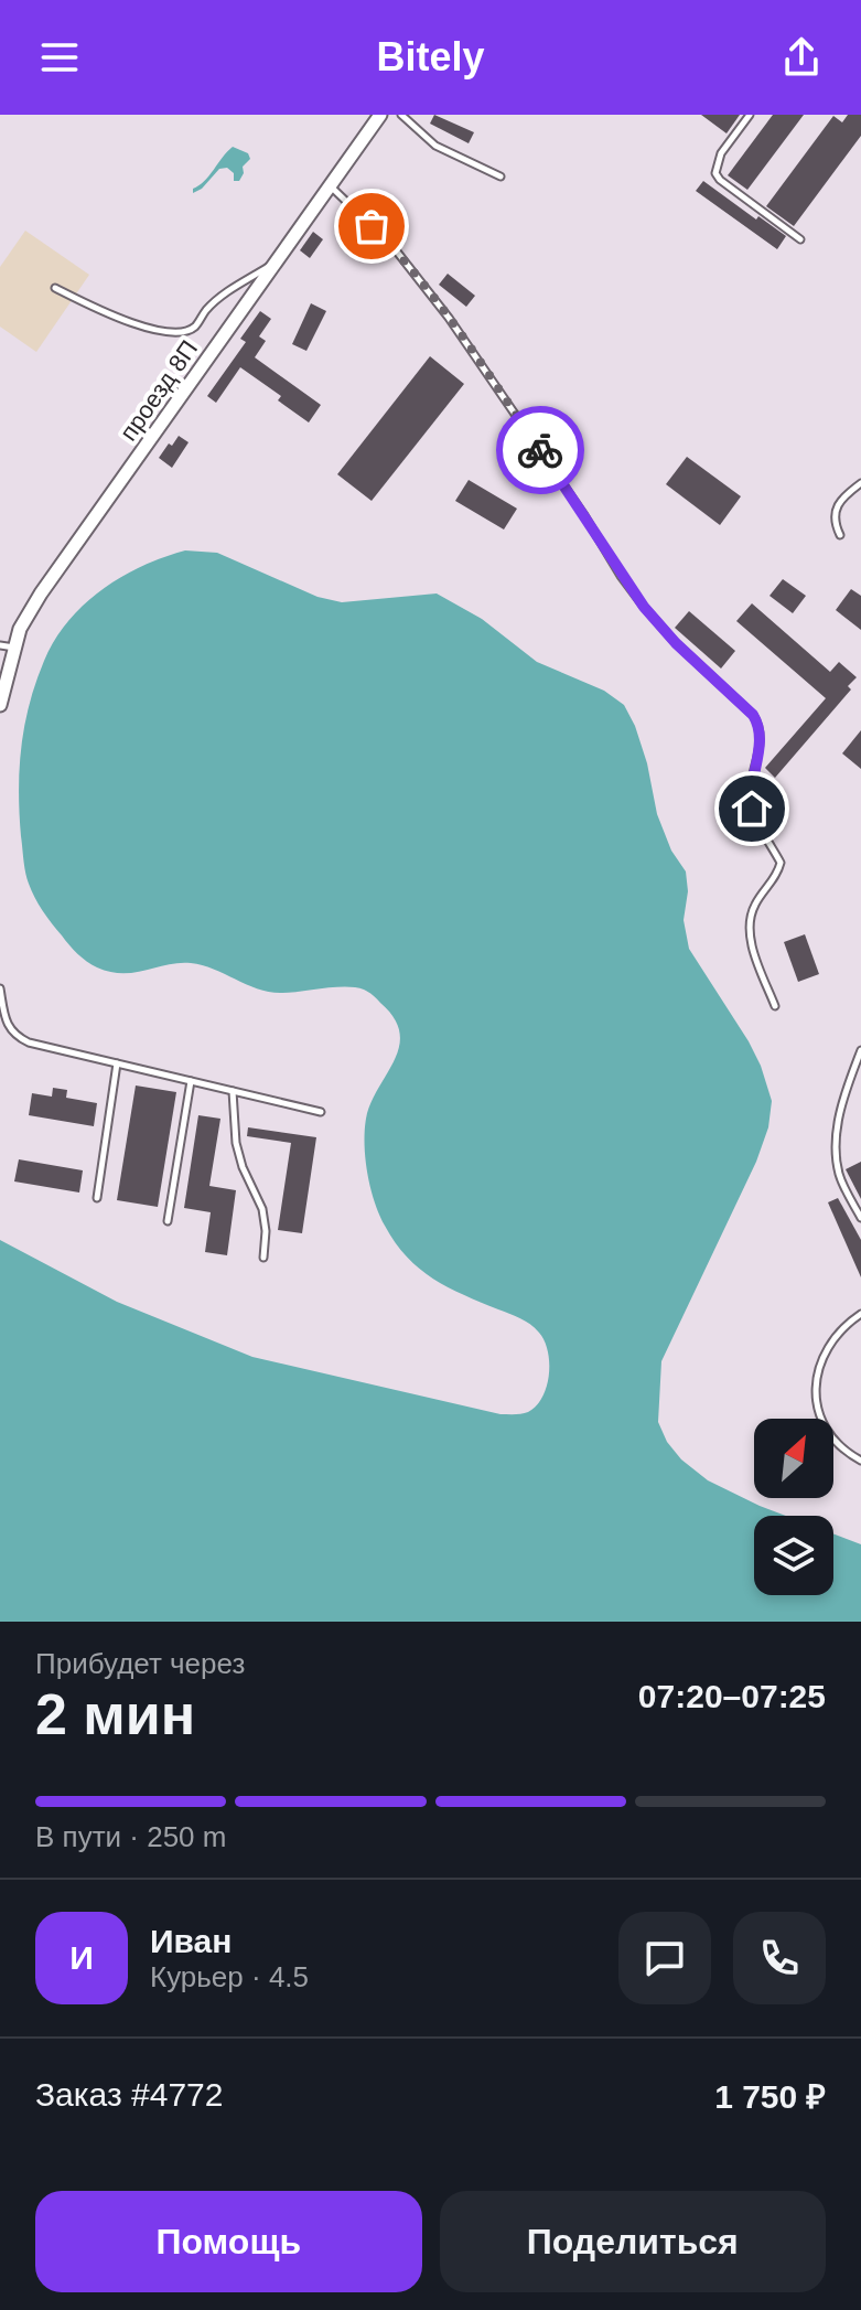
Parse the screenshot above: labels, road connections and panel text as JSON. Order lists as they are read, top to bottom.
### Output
{
  "streets": {
    "street": ["проезд 8П"]
  },
  "north": "top right",
  "page": {
    "header": "Bitely",
    "heading": ["2 мин", "Прибудет через", "07:20–07:25"],
    "panel": [
      "Иван",
      "Курьер · 4.5",
      "Заказ #4772",
      "1 750 ₽"
    ],
    "bar": "В пути · 250 m",
    "round": "И",
    "buttons": ["Помощь", "Поделиться"]
  }
}
